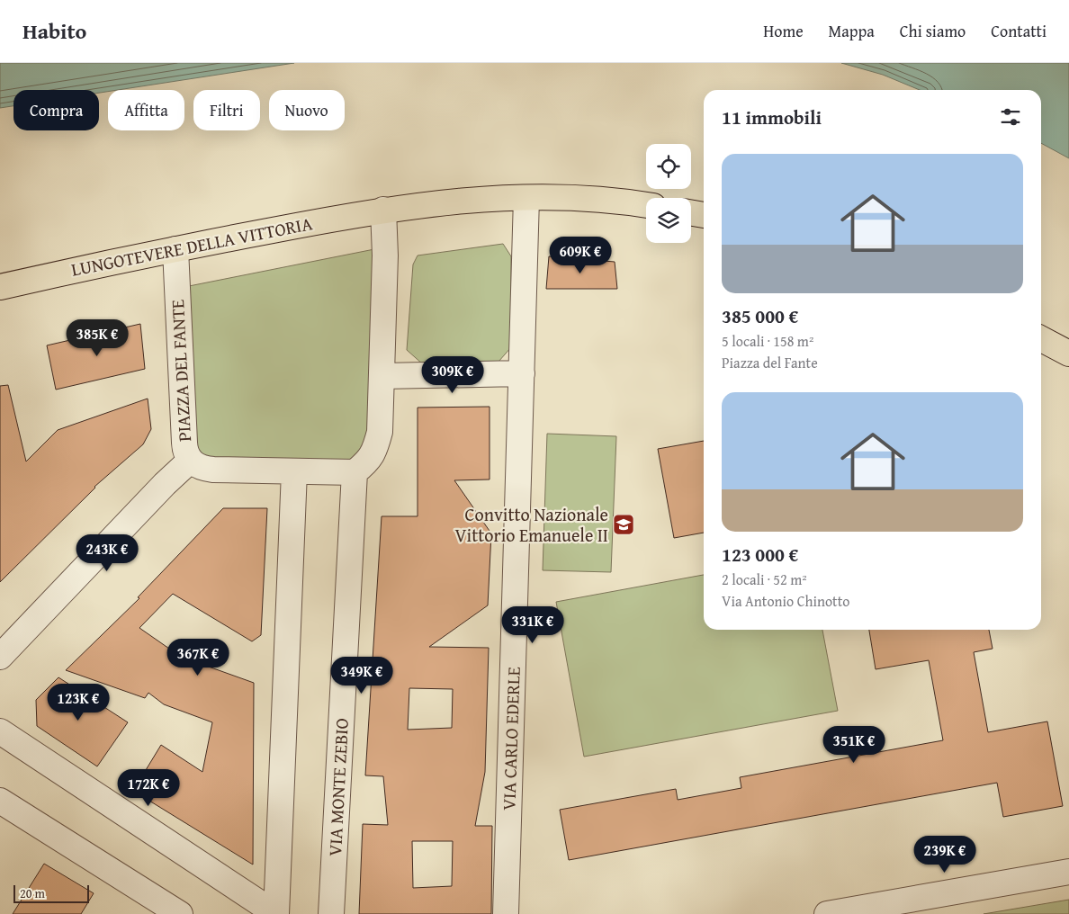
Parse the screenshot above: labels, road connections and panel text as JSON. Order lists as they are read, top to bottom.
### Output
{
  "streets": {
    "main road": ["LUNGOTEVERE DELLA VITTORIA"],
    "street": ["PIAZZA DEL FANTE", "VIA CARLO EDERLE", "VIA MONTE ZEBIO"]
  },
  "crossings": [
    ["LUNGOTEVERE DELLA VITTORIA", "PIAZZA DEL FANTE"],
    ["PIAZZA DEL FANTE", "VIA MONTE ZEBIO"]
  ],
  "places": {
    "school or university": ["Convitto Nazionale Vittorio Emanuele II"]
  },
  "scale_bar": "20 m",
  "page": {
    "header": "Habito",
    "nav": [
      "Home",
      "Mappa",
      "Chi siamo",
      "Contatti"
    ],
    "chip": [
      "Compra",
      "Affitta",
      "Filtri",
      "Nuovo"
    ],
    "heading": "11 immobili",
    "list": [
      {
        "name": "385 000 €",
        "note": "5 locali · 158 m² · Piazza del Fante"
      },
      {
        "name": "123 000 €",
        "note": "2 locali · 52 m² · Via Antonio Chinotto"
      }
    ],
    "price": [
      "609K €",
      "385K €",
      "309K €",
      "243K €",
      "331K €",
      "367K €",
      "349K €",
      "123K €",
      "351K €",
      "172K €",
      "239K €"
    ],
    "scale": "20 m"
  }
}
